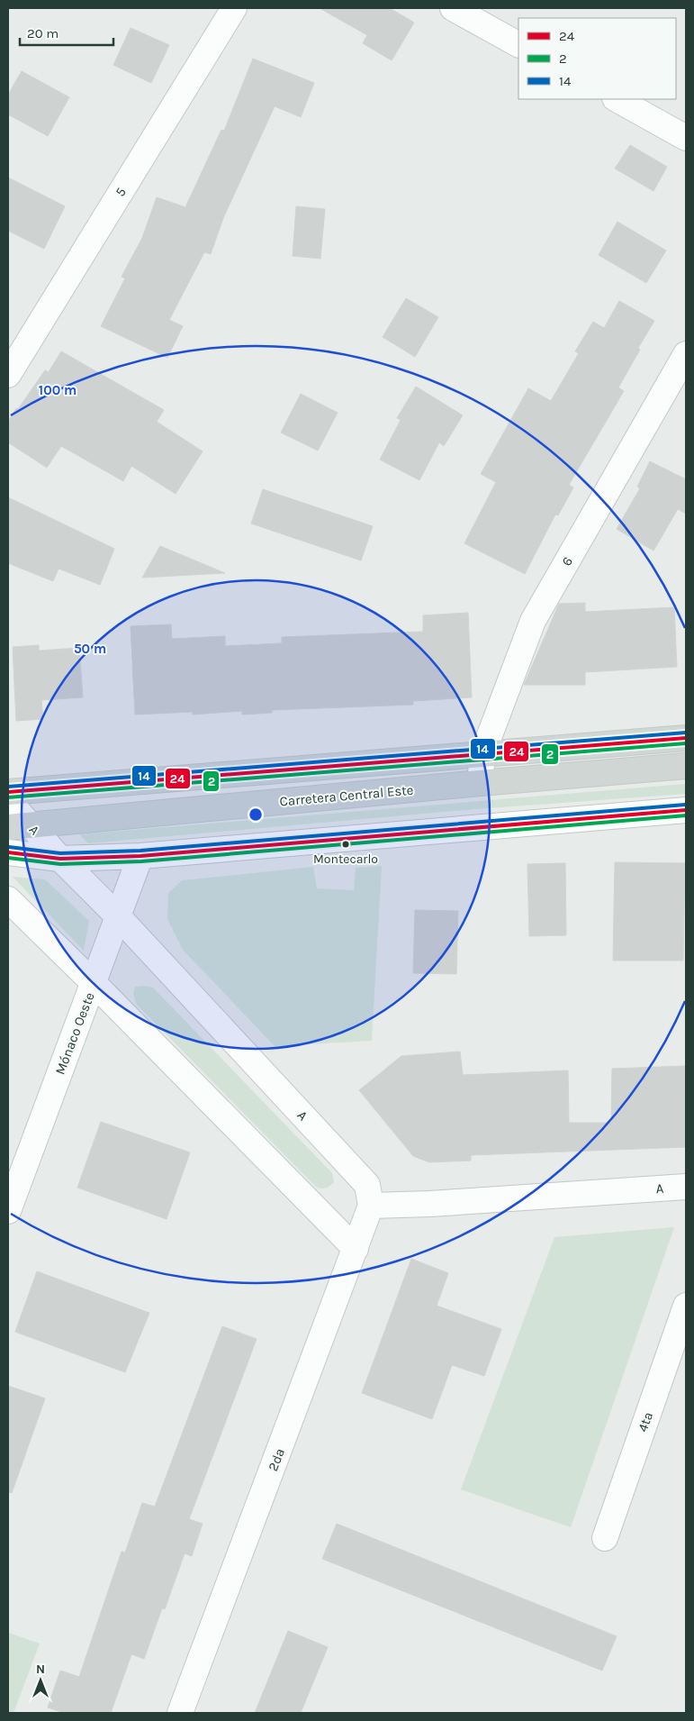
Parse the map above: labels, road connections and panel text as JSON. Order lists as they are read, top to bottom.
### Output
{
  "streets": {
    "main road": ["Carretera Central Este"],
    "street": [
      "5",
      "6",
      "A",
      "Mónaco Oeste",
      "4ta",
      "2da"
    ]
  },
  "crossings": [
    ["6", "Carretera Central Este"],
    ["Carretera Central Este", "A"],
    ["A", "Mónaco Oeste"],
    ["A", "2da"]
  ],
  "places": ["Montecarlo"],
  "lines": ["transit line 14", "transit line 24", "transit line 2"],
  "legend": ["24", "2", "14"],
  "scale_bar": "20 m",
  "north": "top",
  "rings": ["100 m", "50 m"]
}
